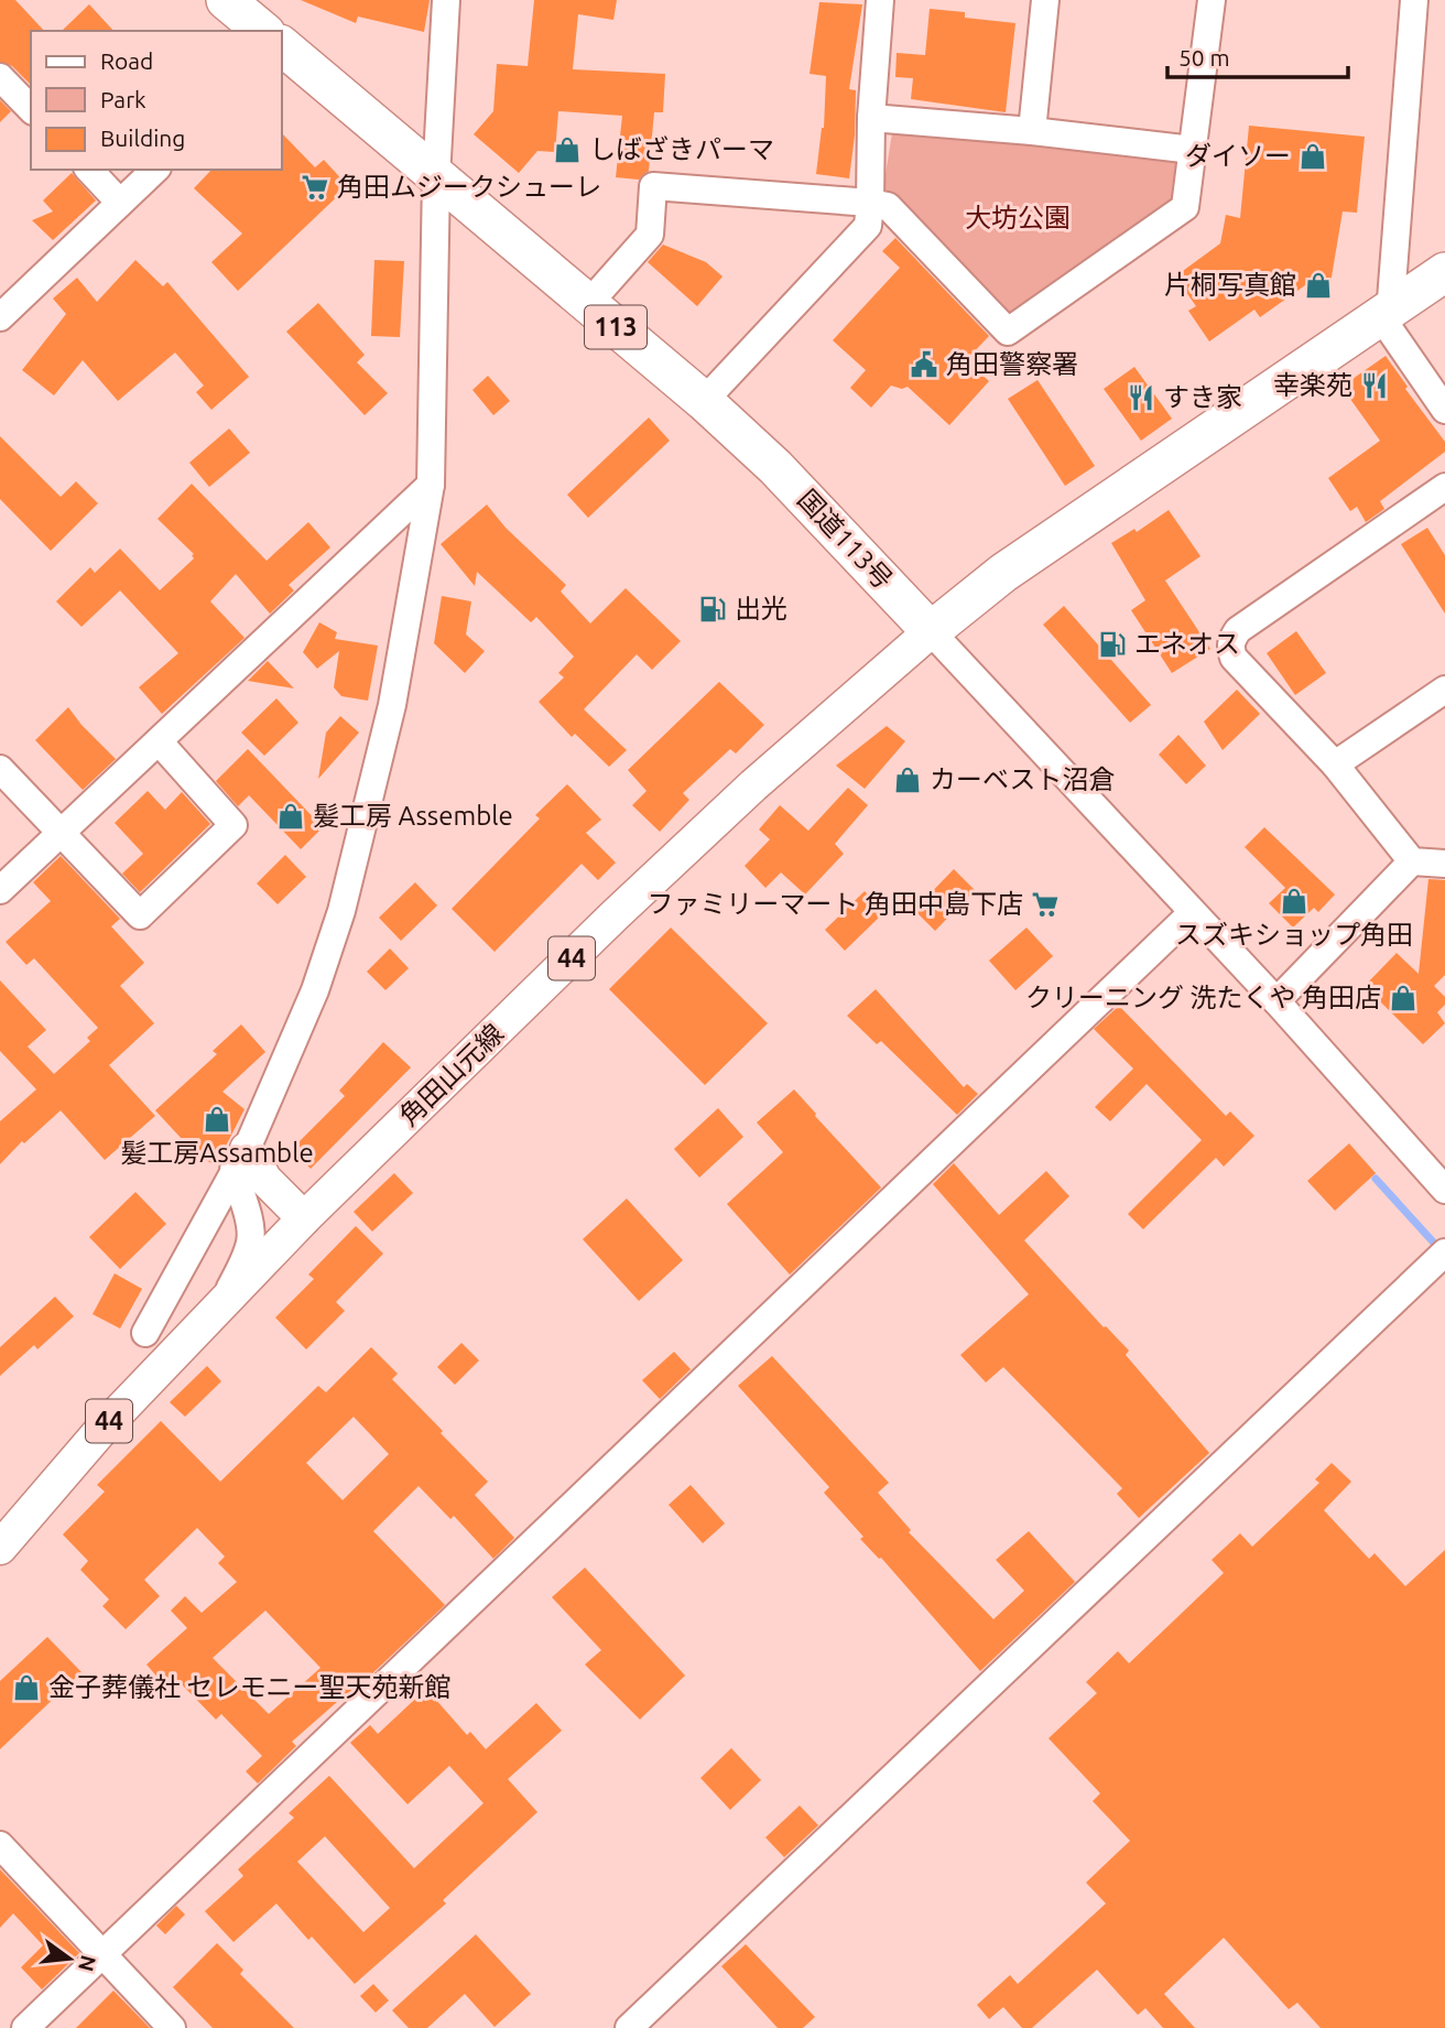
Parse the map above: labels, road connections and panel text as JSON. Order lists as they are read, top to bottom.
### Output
{
  "streets": {
    "highway": ["113", "国道113号"],
    "main road": ["44", "角田山元線"]
  },
  "crossings": [
    ["国道113号", "角田山元線"]
  ],
  "parks": ["大坊公園"],
  "places": {
    "shop": [
      "しばざきパーマ",
      "ダイソー",
      "片桐写真館",
      "カーベスト沼倉",
      "髪工房 Assemble",
      "スズキショップ角田",
      "クリーニング 洗たくや 角田店",
      "髪工房Assamble",
      "金子葬儀社 セレモニー聖天苑新館"
    ],
    "supermarket": ["角田ムジークシューレ", "ファミリーマート 角田中島下店"],
    "public building": ["角田警察署"],
    "restaurant": ["幸楽苑", "すき家"],
    "fuel station": ["出光", "エネオス"]
  },
  "legend": ["Road", "Park", "Building"],
  "scale_bar": "50 m",
  "north": "right"
}
